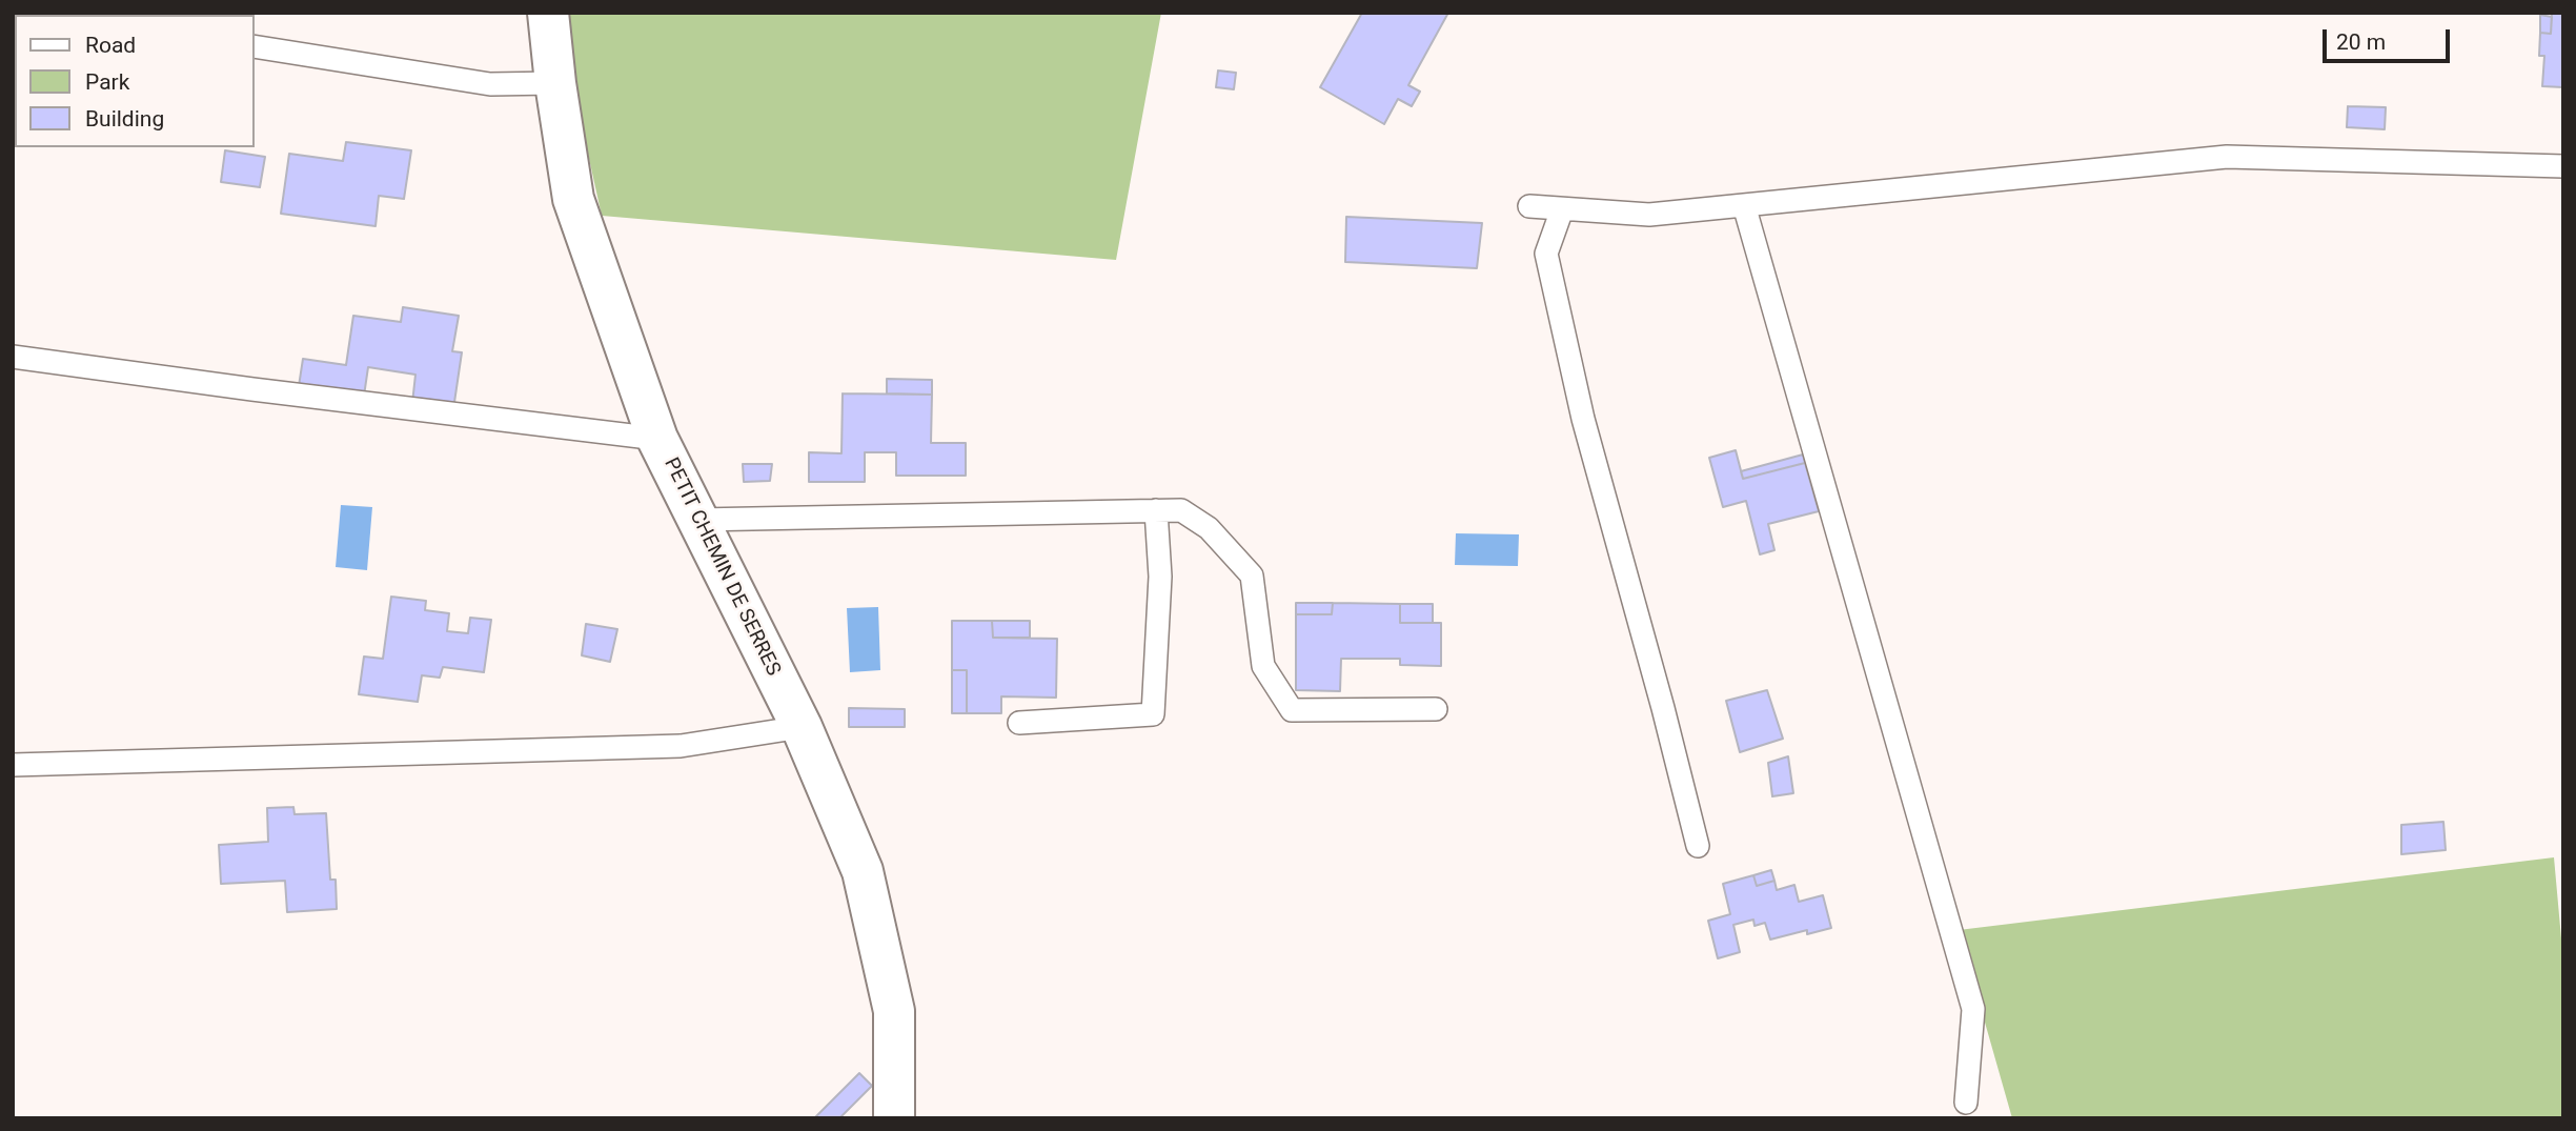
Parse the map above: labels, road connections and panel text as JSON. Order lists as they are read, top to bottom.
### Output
{
  "streets": {
    "street": ["PETIT CHEMIN DE SERRES"]
  },
  "legend": ["Road", "Park", "Building"],
  "scale_bar": "20 m"
}
